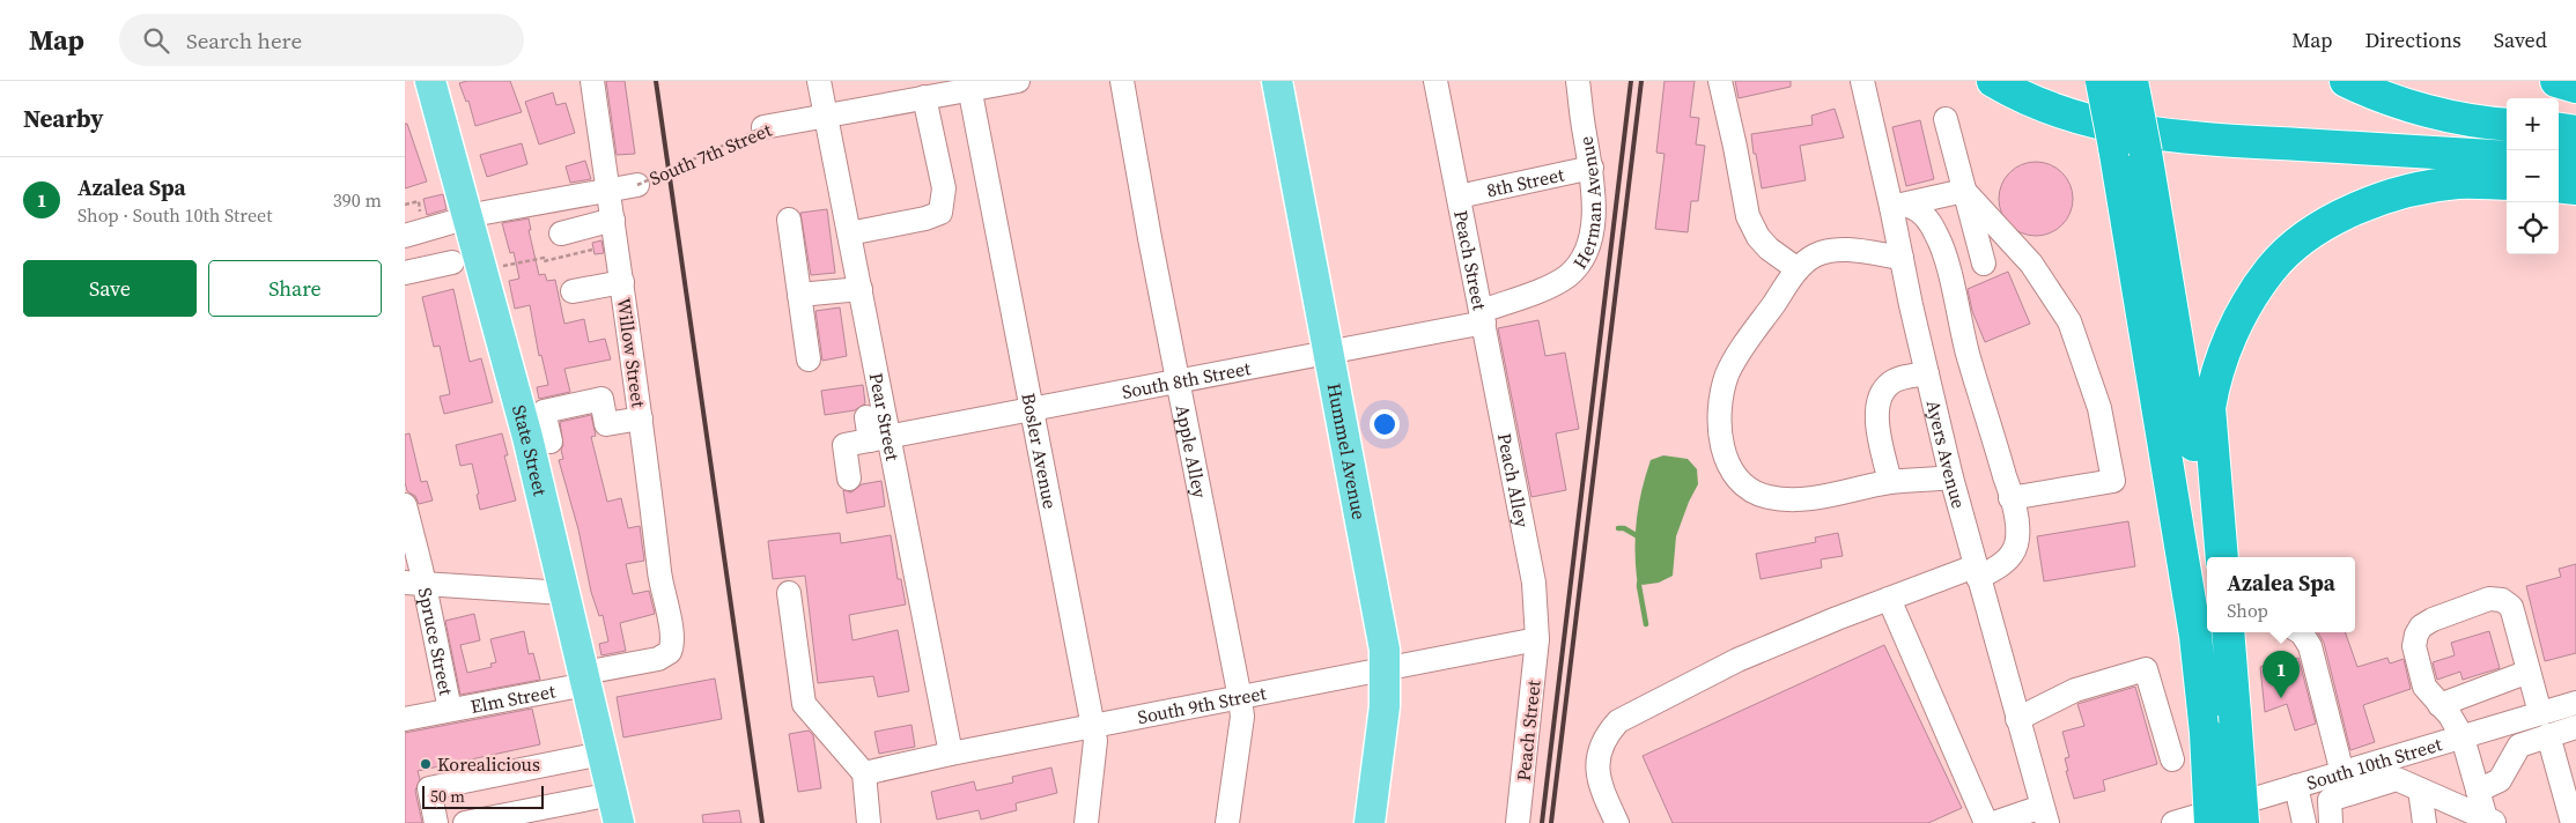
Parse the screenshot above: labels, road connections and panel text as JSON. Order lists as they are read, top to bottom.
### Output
{
  "streets": {
    "main road": ["State Street", "Hummel Avenue"],
    "street": [
      "South 7th Street",
      "8th Street",
      "Herman Avenue",
      "Peach Street",
      "Willow Street",
      "South 8th Street",
      "Pear Street",
      "Bosler Avenue",
      "Apple Alley",
      "Ayers Avenue",
      "Peach Alley",
      "Spruce Street",
      "Elm Street",
      "South 9th Street",
      "South 10th Street"
    ]
  },
  "crossings": [
    ["South 7th Street", "Willow Street"],
    ["South 7th Street", "Pear Street"],
    ["South 7th Street", "State Street"],
    ["South 7th Street", "Bosler Avenue"],
    ["8th Street", "Herman Avenue"],
    ["8th Street", "Peach Street"],
    ["Herman Avenue", "South 8th Street"],
    ["Peach Street", "South 8th Street"],
    ["Peach Street", "Peach Alley"],
    ["Peach Street", "South 9th Street"],
    ["Willow Street", "Elm Street"],
    ["South 8th Street", "Pear Street"],
    ["South 8th Street", "Bosler Avenue"],
    ["South 8th Street", "Hummel Avenue"],
    ["South 8th Street", "Apple Alley"],
    ["South 8th Street", "Peach Alley"],
    ["Pear Street", "South 9th Street"],
    ["State Street", "Elm Street"],
    ["Bosler Avenue", "South 9th Street"],
    ["Hummel Avenue", "South 9th Street"],
    ["Apple Alley", "South 9th Street"],
    ["Peach Alley", "South 9th Street"],
    ["Spruce Street", "Elm Street"]
  ],
  "places": ["Korealicious"],
  "scale_bar": "50 m",
  "page": {
    "header": "Map",
    "search": "Search here",
    "nav": ["Map", "Directions", "Saved"],
    "heading": "Nearby",
    "map_buttons": ["+", "−"],
    "list": [
      {
        "mark": "1",
        "name": "Azalea Spa",
        "note": "Shop · South 10th Street",
        "value": "390 m"
      }
    ],
    "buttons": ["Save", "Share"],
    "popup": ["Azalea Spa", "Shop"],
    "pins": "1",
    "scale": "50 m"
  }
}
